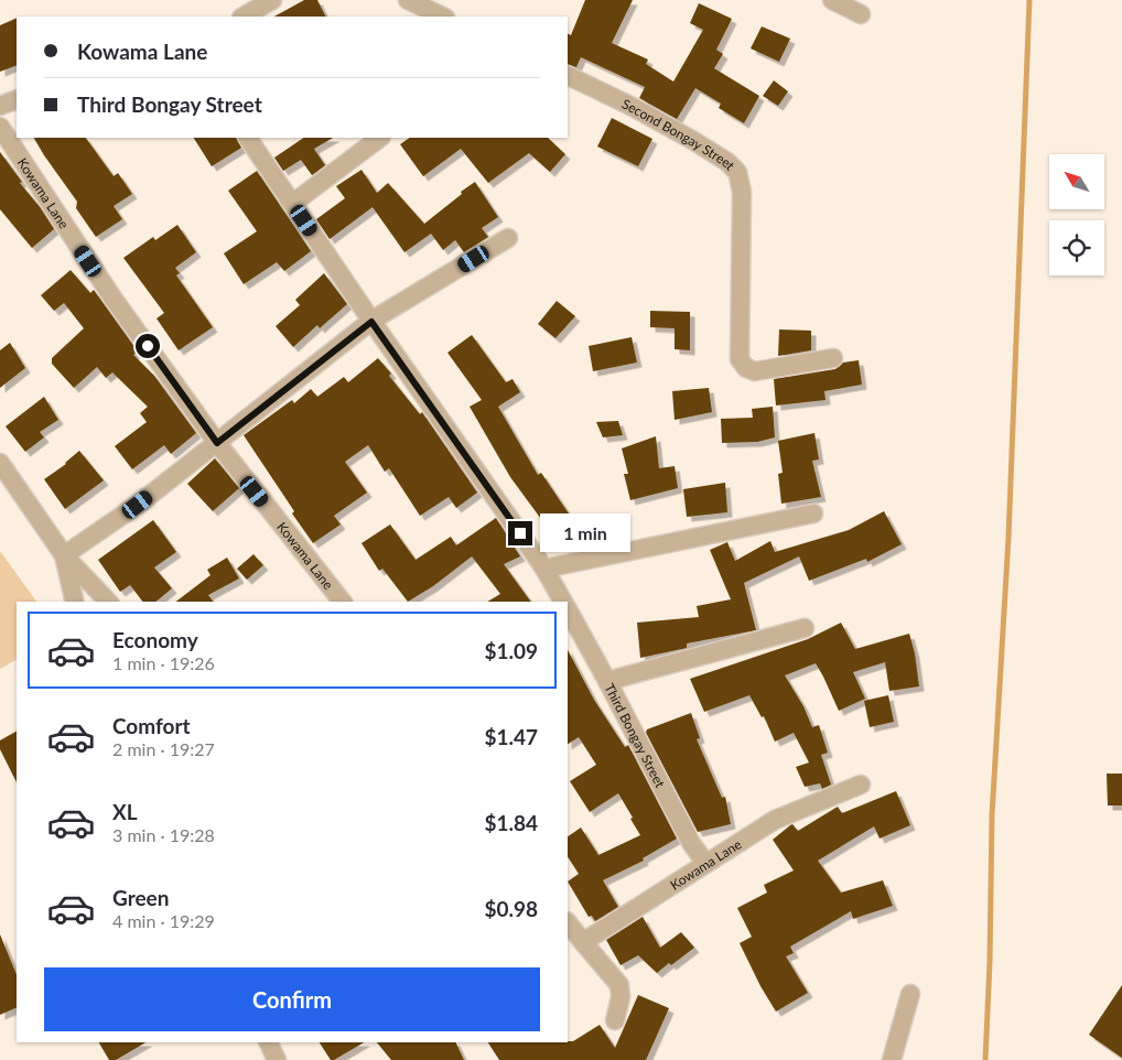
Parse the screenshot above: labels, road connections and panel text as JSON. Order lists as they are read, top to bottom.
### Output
{
  "streets": {
    "street": ["Second Bongay Street", "Kowama Lane", "Third Bongay Street"]
  },
  "crossings": [
    ["Kowama Lane", "Third Bongay Street"]
  ],
  "north": "top left",
  "page": {
    "banner": ["Kowama Lane", "Third Bongay Street"],
    "bubble": "1 min",
    "list": [
      {
        "name": "Economy",
        "note": "1 min · 19:26",
        "value": "$1.09"
      },
      {
        "name": "Comfort",
        "note": "2 min · 19:27",
        "value": "$1.47"
      },
      {
        "name": "XL",
        "note": "3 min · 19:28",
        "value": "$1.84"
      },
      {
        "name": "Green",
        "note": "4 min · 19:29",
        "value": "$0.98"
      }
    ],
    "buttons": "Confirm"
  }
}
